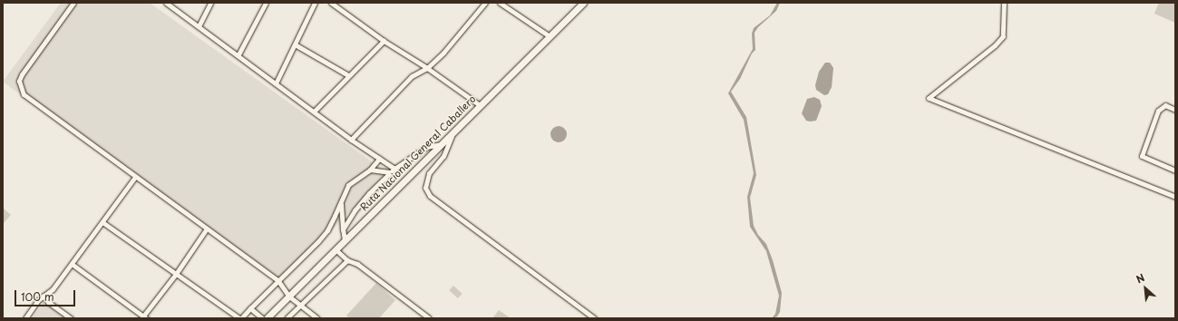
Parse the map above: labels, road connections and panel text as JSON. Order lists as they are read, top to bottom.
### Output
{
  "streets": {
    "highway": ["Ruta Nacional General Caballero"]
  },
  "scale_bar": "100 m",
  "north": "top left"
}
